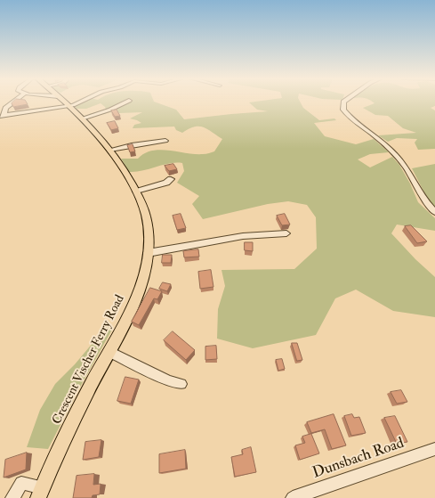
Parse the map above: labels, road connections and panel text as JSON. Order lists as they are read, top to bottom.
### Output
{
  "streets": {
    "main road": ["Crescent Vischer Ferry Road"],
    "street": ["Dunsbach Road"]
  }
}
